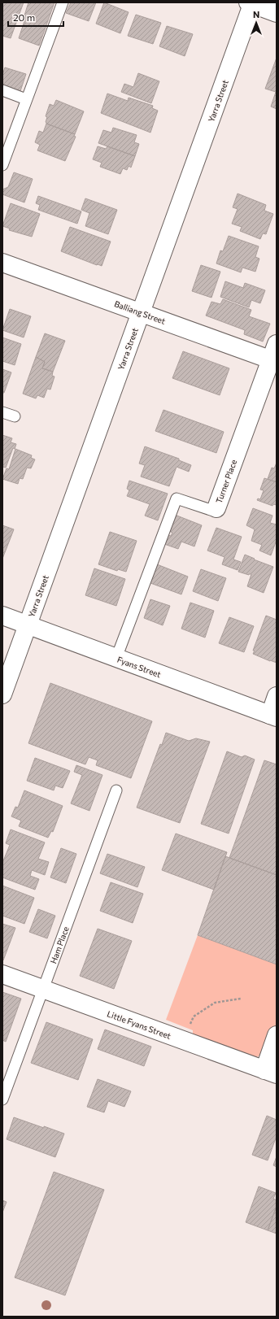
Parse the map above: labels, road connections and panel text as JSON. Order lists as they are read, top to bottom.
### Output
{
  "streets": {
    "street": [
      "Yarra Street",
      "Balliang Street",
      "Turner Place",
      "Fyans Street",
      "Little Fyans Street"
    ],
    "lane": ["Ham Place"]
  },
  "crossings": [
    ["Yarra Street", "Balliang Street"],
    ["Yarra Street", "Fyans Street"],
    ["Balliang Street", "Turner Place"],
    ["Turner Place", "Fyans Street"],
    ["Ham Place", "Little Fyans Street"]
  ],
  "scale_bar": "20 m",
  "north": "top"
}
